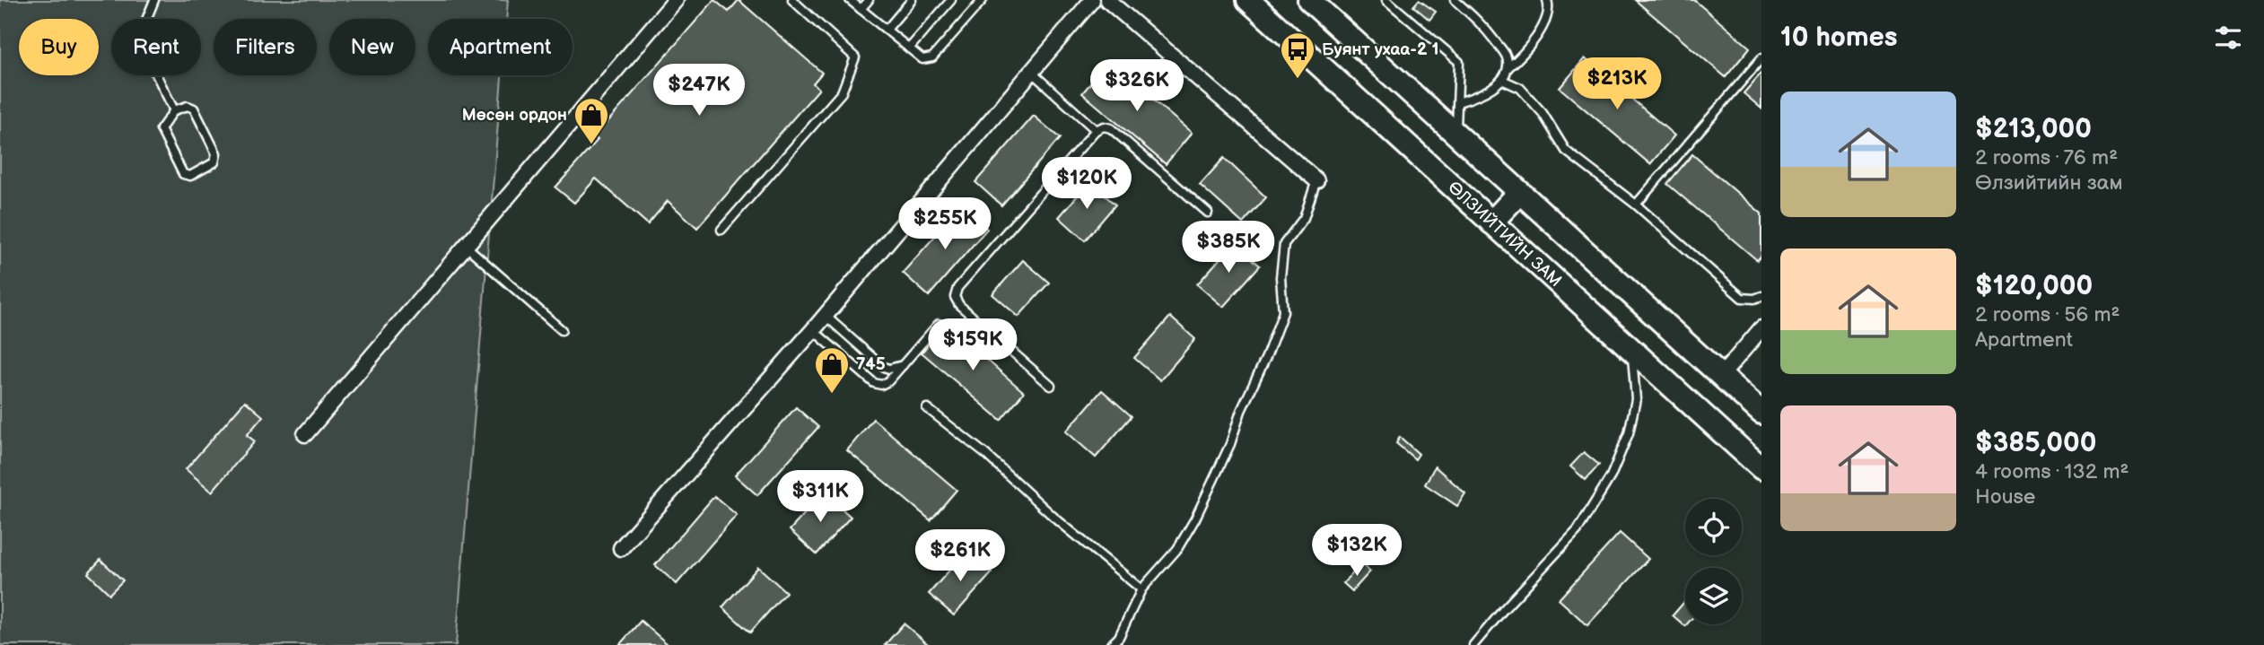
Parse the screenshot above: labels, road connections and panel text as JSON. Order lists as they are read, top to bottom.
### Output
{
  "streets": {
    "highway": ["ӨЛЗИЙТИЙН ЗАМ"]
  },
  "places": {
    "bus stop": ["Буянт ухаа-2 1"],
    "shop": ["Мөсөн ордон", "745"]
  },
  "page": {
    "heading": "10 homes",
    "chip": [
      "Buy",
      "Rent",
      "Filters",
      "New",
      "Apartment"
    ],
    "price": [
      "$213K",
      "$326K",
      "$247K",
      "$120K",
      "$255K",
      "$385K",
      "$159K",
      "$311K",
      "$132K",
      "$261K"
    ],
    "list": [
      {
        "name": "$213,000",
        "note": "2 rooms · 76 m² · Өлзийтийн зам"
      },
      {
        "name": "$120,000",
        "note": "2 rooms · 56 m² · Apartment"
      },
      {
        "name": "$385,000",
        "note": "4 rooms · 132 m² · House"
      }
    ]
  }
}
